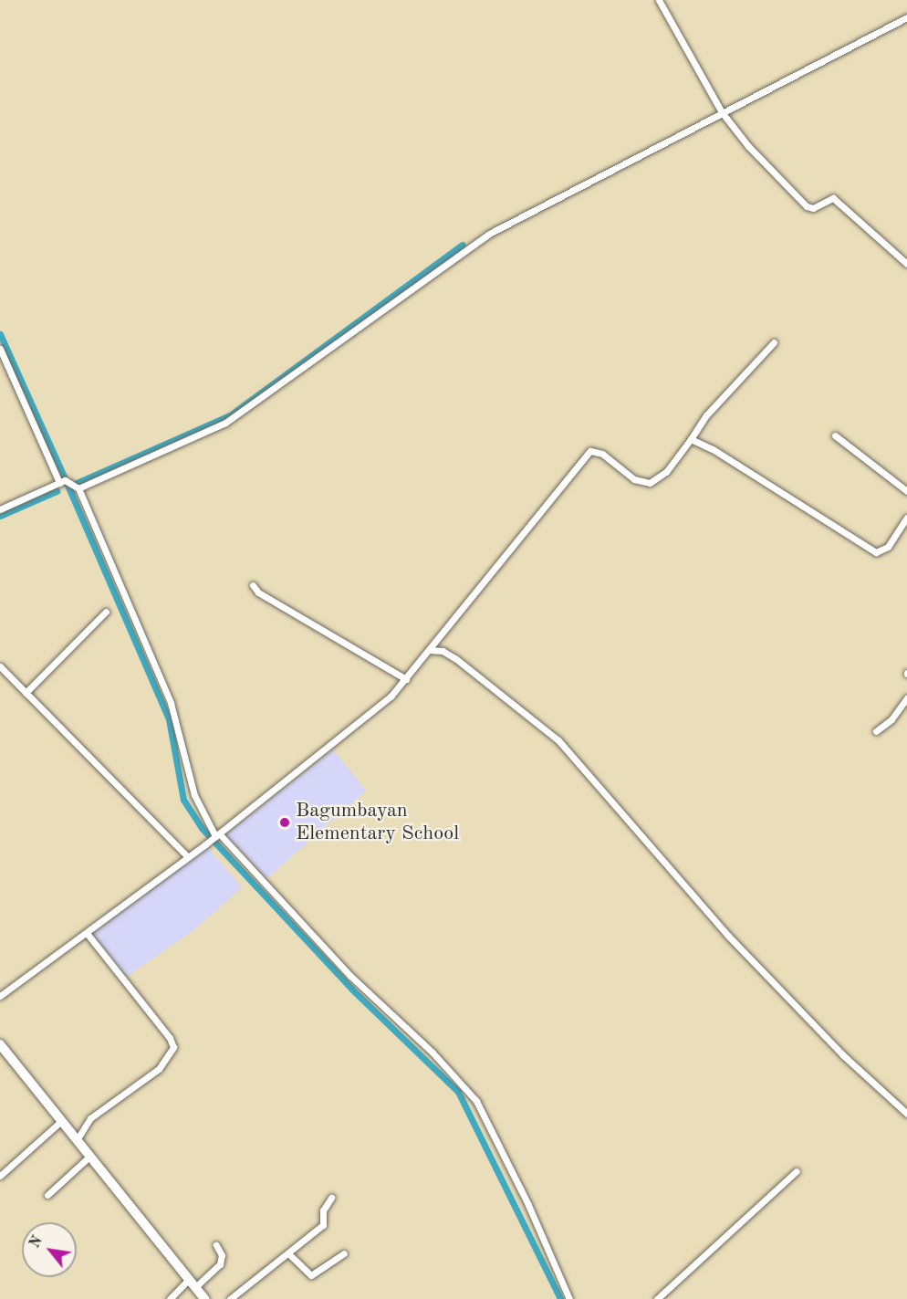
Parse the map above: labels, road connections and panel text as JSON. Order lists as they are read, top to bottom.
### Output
{
  "places": ["Bagumbayan Elementary School"],
  "north": "top left"
}
